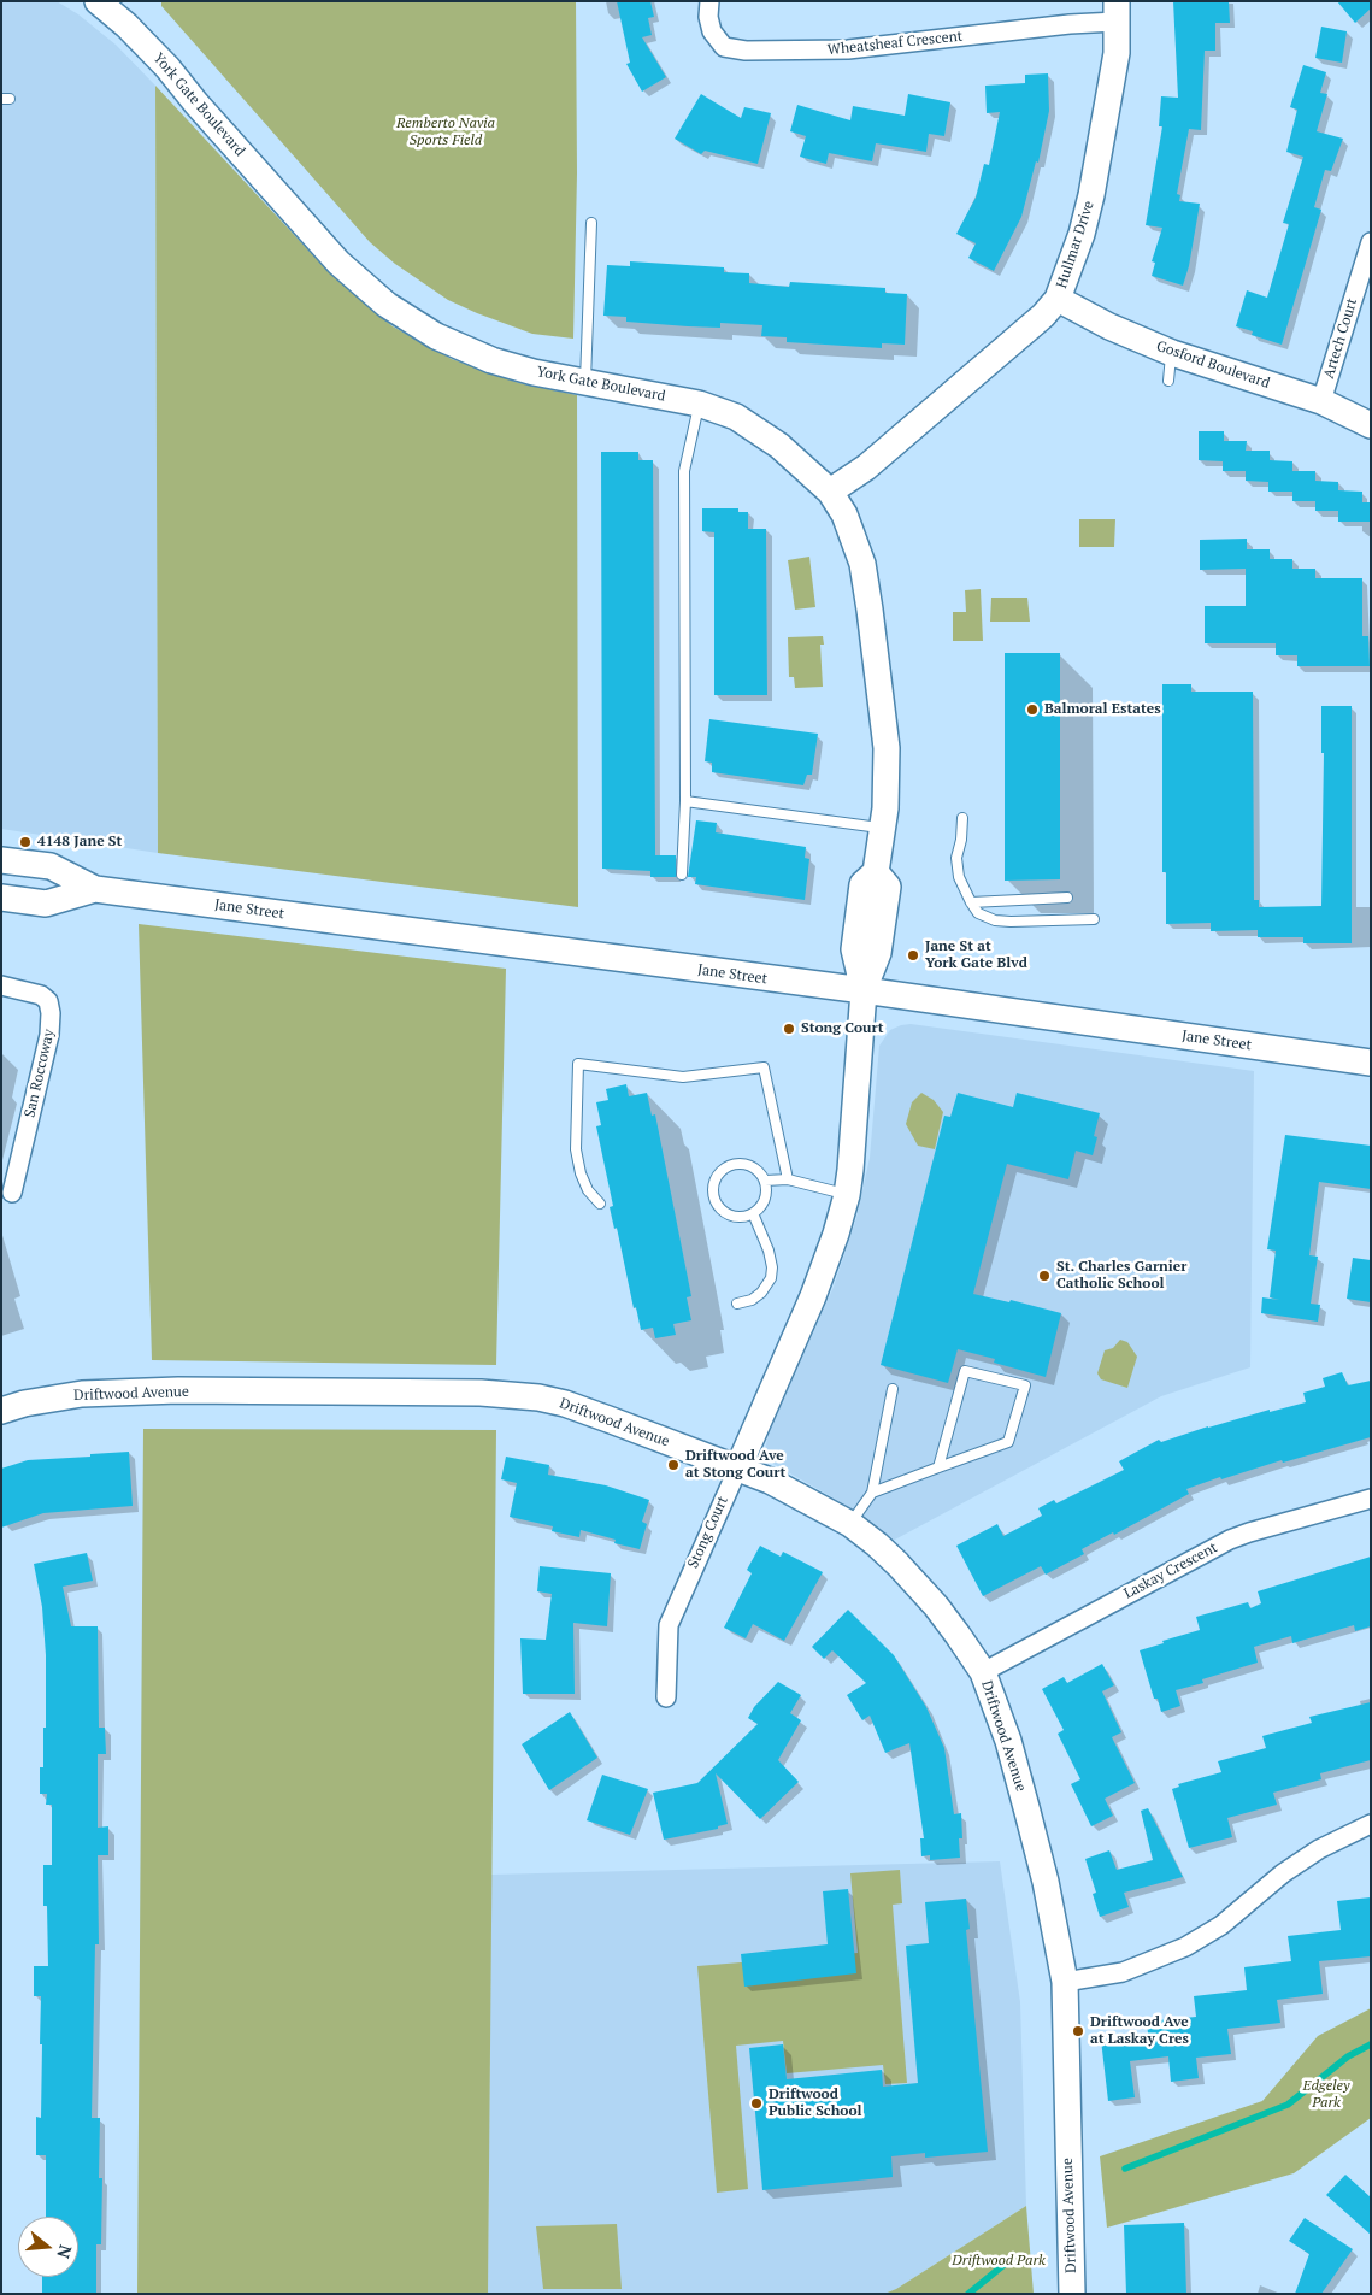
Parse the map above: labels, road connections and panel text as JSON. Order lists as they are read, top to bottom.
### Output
{
  "streets": {
    "street": [
      "Wheatsheaf Crescent",
      "York Gate Boulevard",
      "Hullmar Drive",
      "Artech Court",
      "Gosford Boulevard",
      "Jane Street",
      "San Roccoway",
      "Driftwood Avenue",
      "Stong Court",
      "Laskay Crescent"
    ]
  },
  "crossings": [
    ["Wheatsheaf Crescent", "Hullmar Drive"],
    ["York Gate Boulevard", "Hullmar Drive"],
    ["York Gate Boulevard", "Jane Street"],
    ["York Gate Boulevard", "Stong Court"],
    ["Hullmar Drive", "Gosford Boulevard"],
    ["Artech Court", "Gosford Boulevard"],
    ["Jane Street", "Stong Court"],
    ["Driftwood Avenue", "Stong Court"],
    ["Driftwood Avenue", "Laskay Crescent"]
  ],
  "parks": ["Remberto Navia Sports Field", "Edgeley Park", "Driftwood Park"],
  "places": [
    "Balmoral Estates",
    "4148 Jane St",
    "Jane St at York Gate Blvd",
    "Stong Court",
    "St. Charles Garnier Catholic School",
    "Driftwood Ave at Stong Court",
    "Driftwood Ave at Laskay Cres",
    "Driftwood Public School"
  ],
  "north": "right"
}
